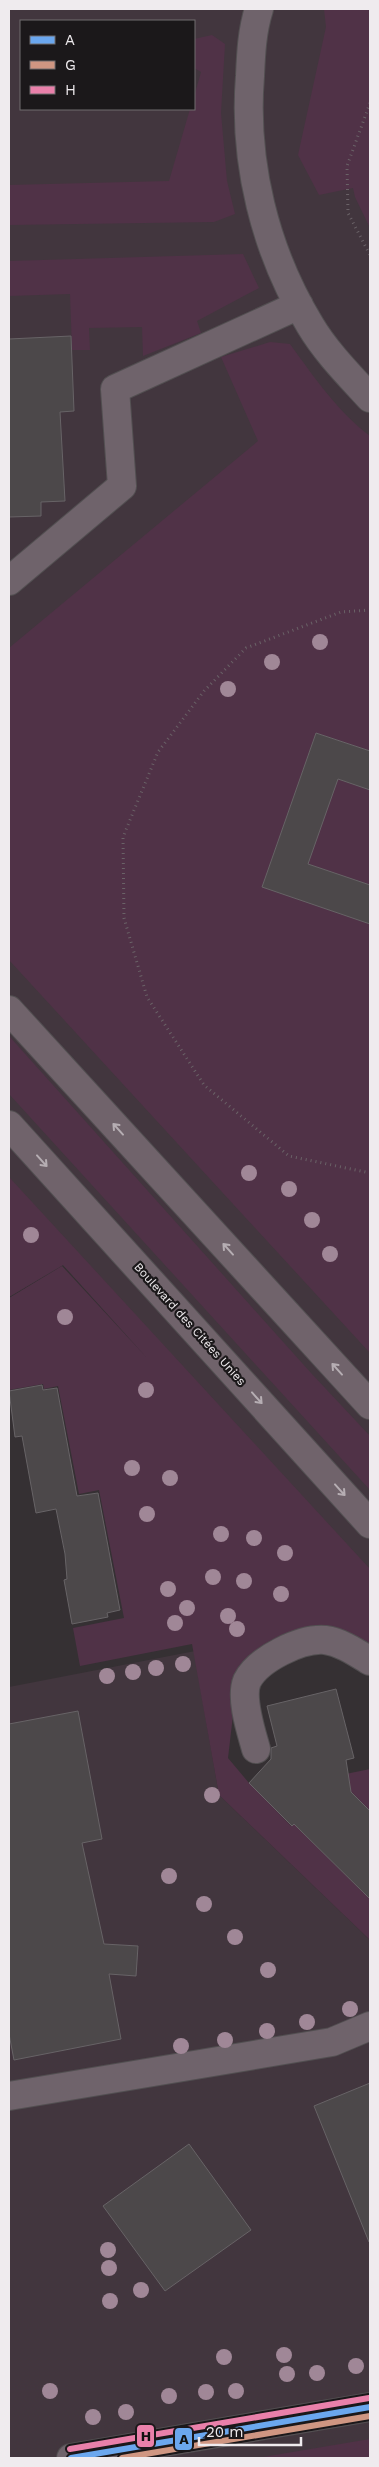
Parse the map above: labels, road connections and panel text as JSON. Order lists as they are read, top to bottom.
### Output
{
  "streets": {
    "main road": ["Boulevard des Citées Unies"]
  },
  "lines": ["transit line H", "transit line A", "transit line G"],
  "legend": ["A", "G", "H"],
  "scale_bar": "20 m"
}
